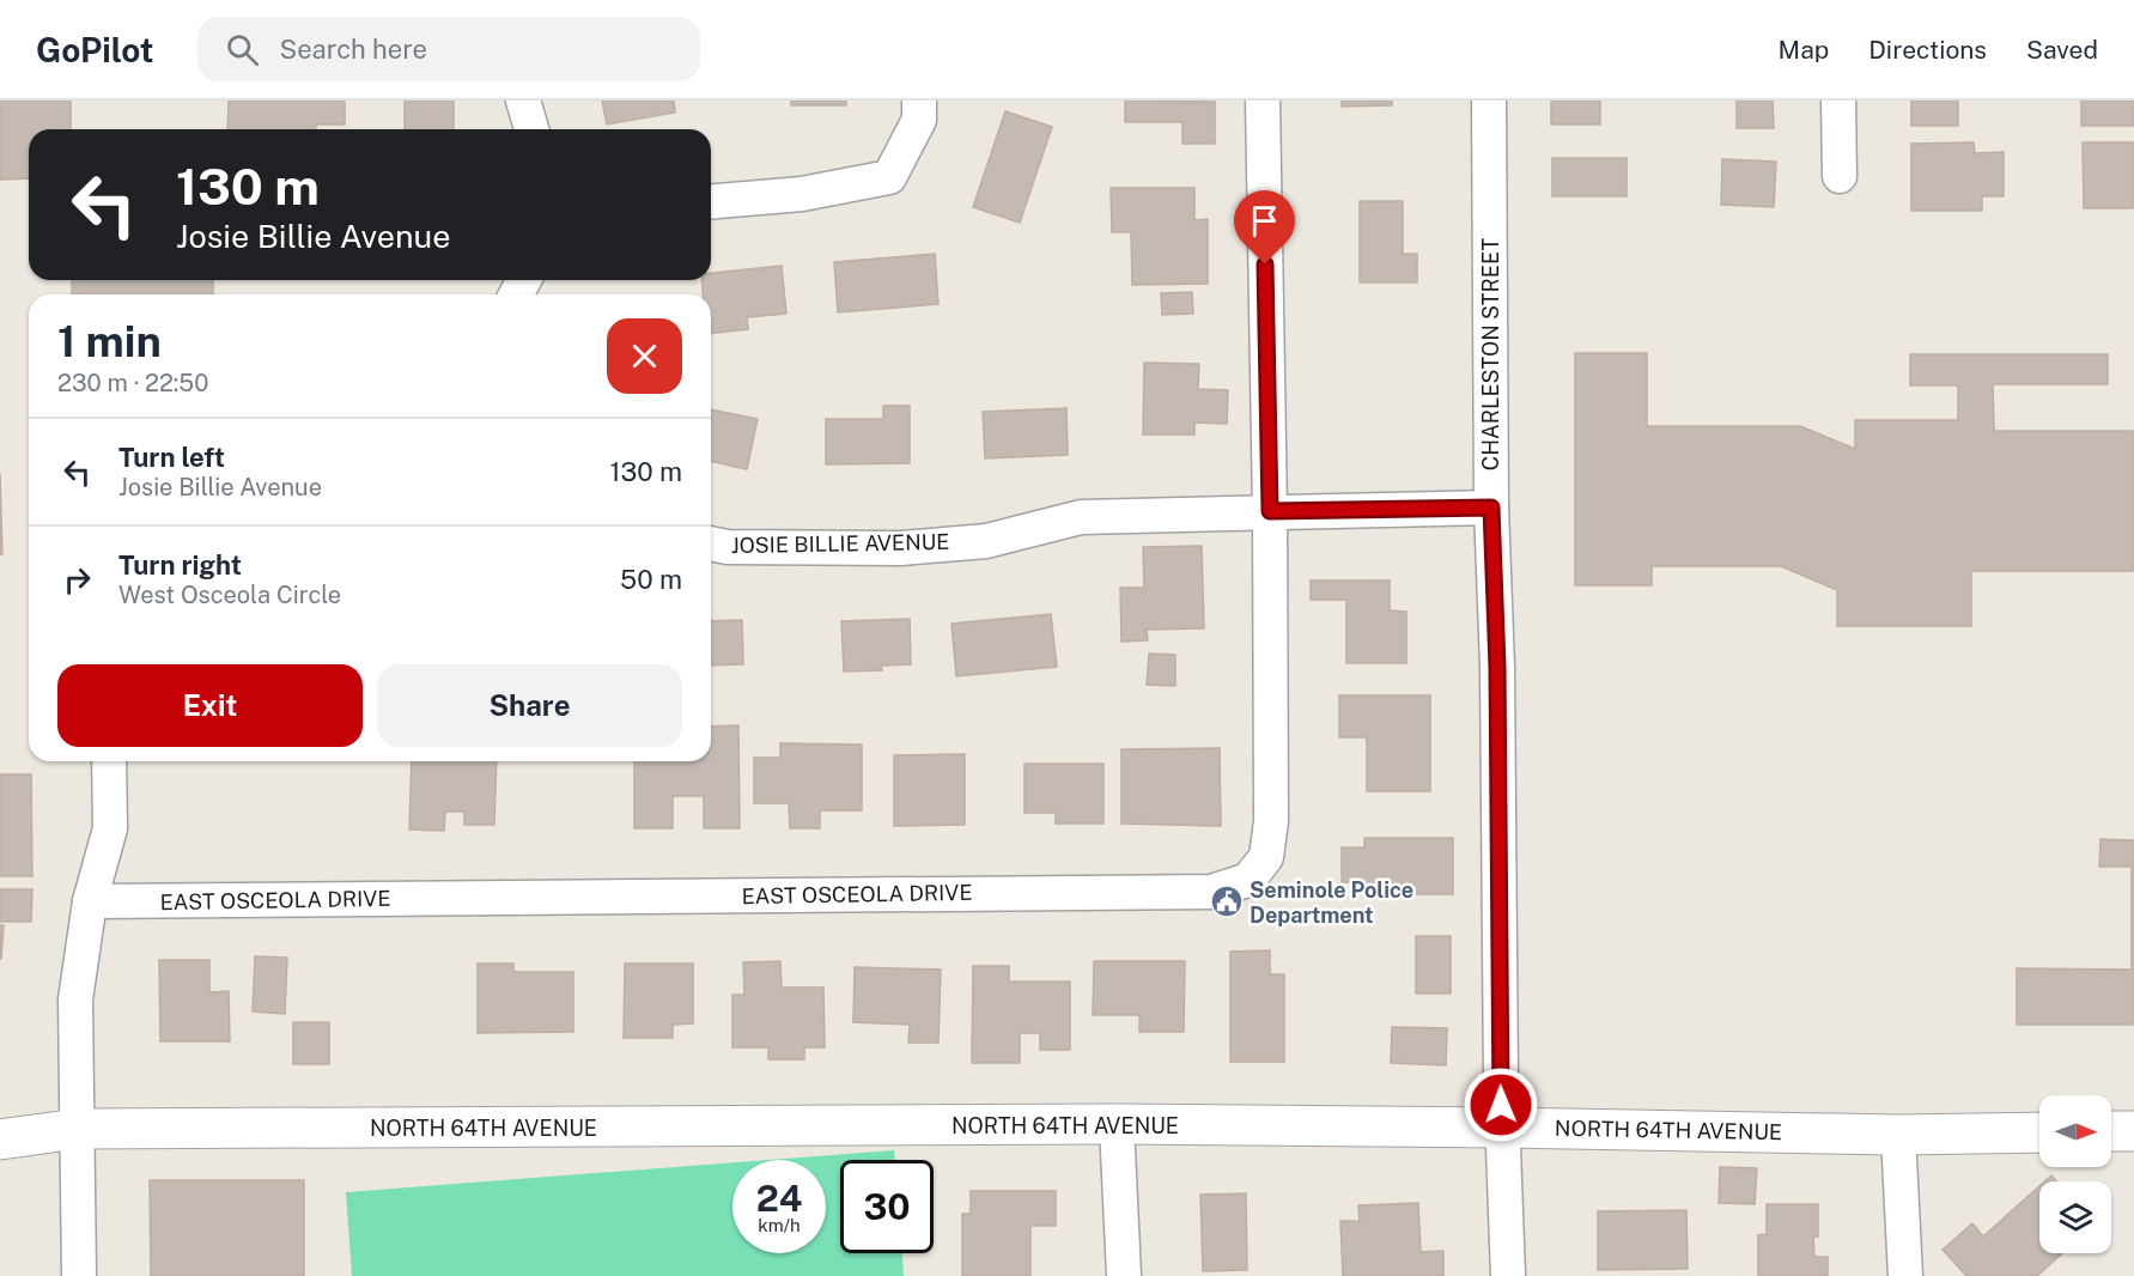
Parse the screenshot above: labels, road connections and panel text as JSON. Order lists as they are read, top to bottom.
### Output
{
  "streets": {
    "street": [
      "CHARLESTON STREET",
      "JOSIE BILLIE AVENUE",
      "EAST OSCEOLA DRIVE",
      "NORTH 64TH AVENUE"
    ]
  },
  "crossings": [
    ["CHARLESTON STREET", "JOSIE BILLIE AVENUE"],
    ["CHARLESTON STREET", "NORTH 64TH AVENUE"],
    ["JOSIE BILLIE AVENUE", "EAST OSCEOLA DRIVE"]
  ],
  "places": {
    "public building": ["Seminole Police Department"]
  },
  "north": "right",
  "page": {
    "header": "GoPilot",
    "search": "Search here",
    "nav": ["Map", "Directions", "Saved"],
    "turn": ["130 m", "Josie Billie Avenue"],
    "heading": ["1 min", "230 m · 22:50"],
    "list": [
      {
        "name": "Turn left",
        "note": "Josie Billie Avenue",
        "value": "130 m"
      },
      {
        "name": "Turn right",
        "note": "West Osceola Circle",
        "value": "50 m"
      }
    ],
    "buttons": ["Exit", "Share"],
    "speed": "24 km/h",
    "limit": "30"
  }
}
